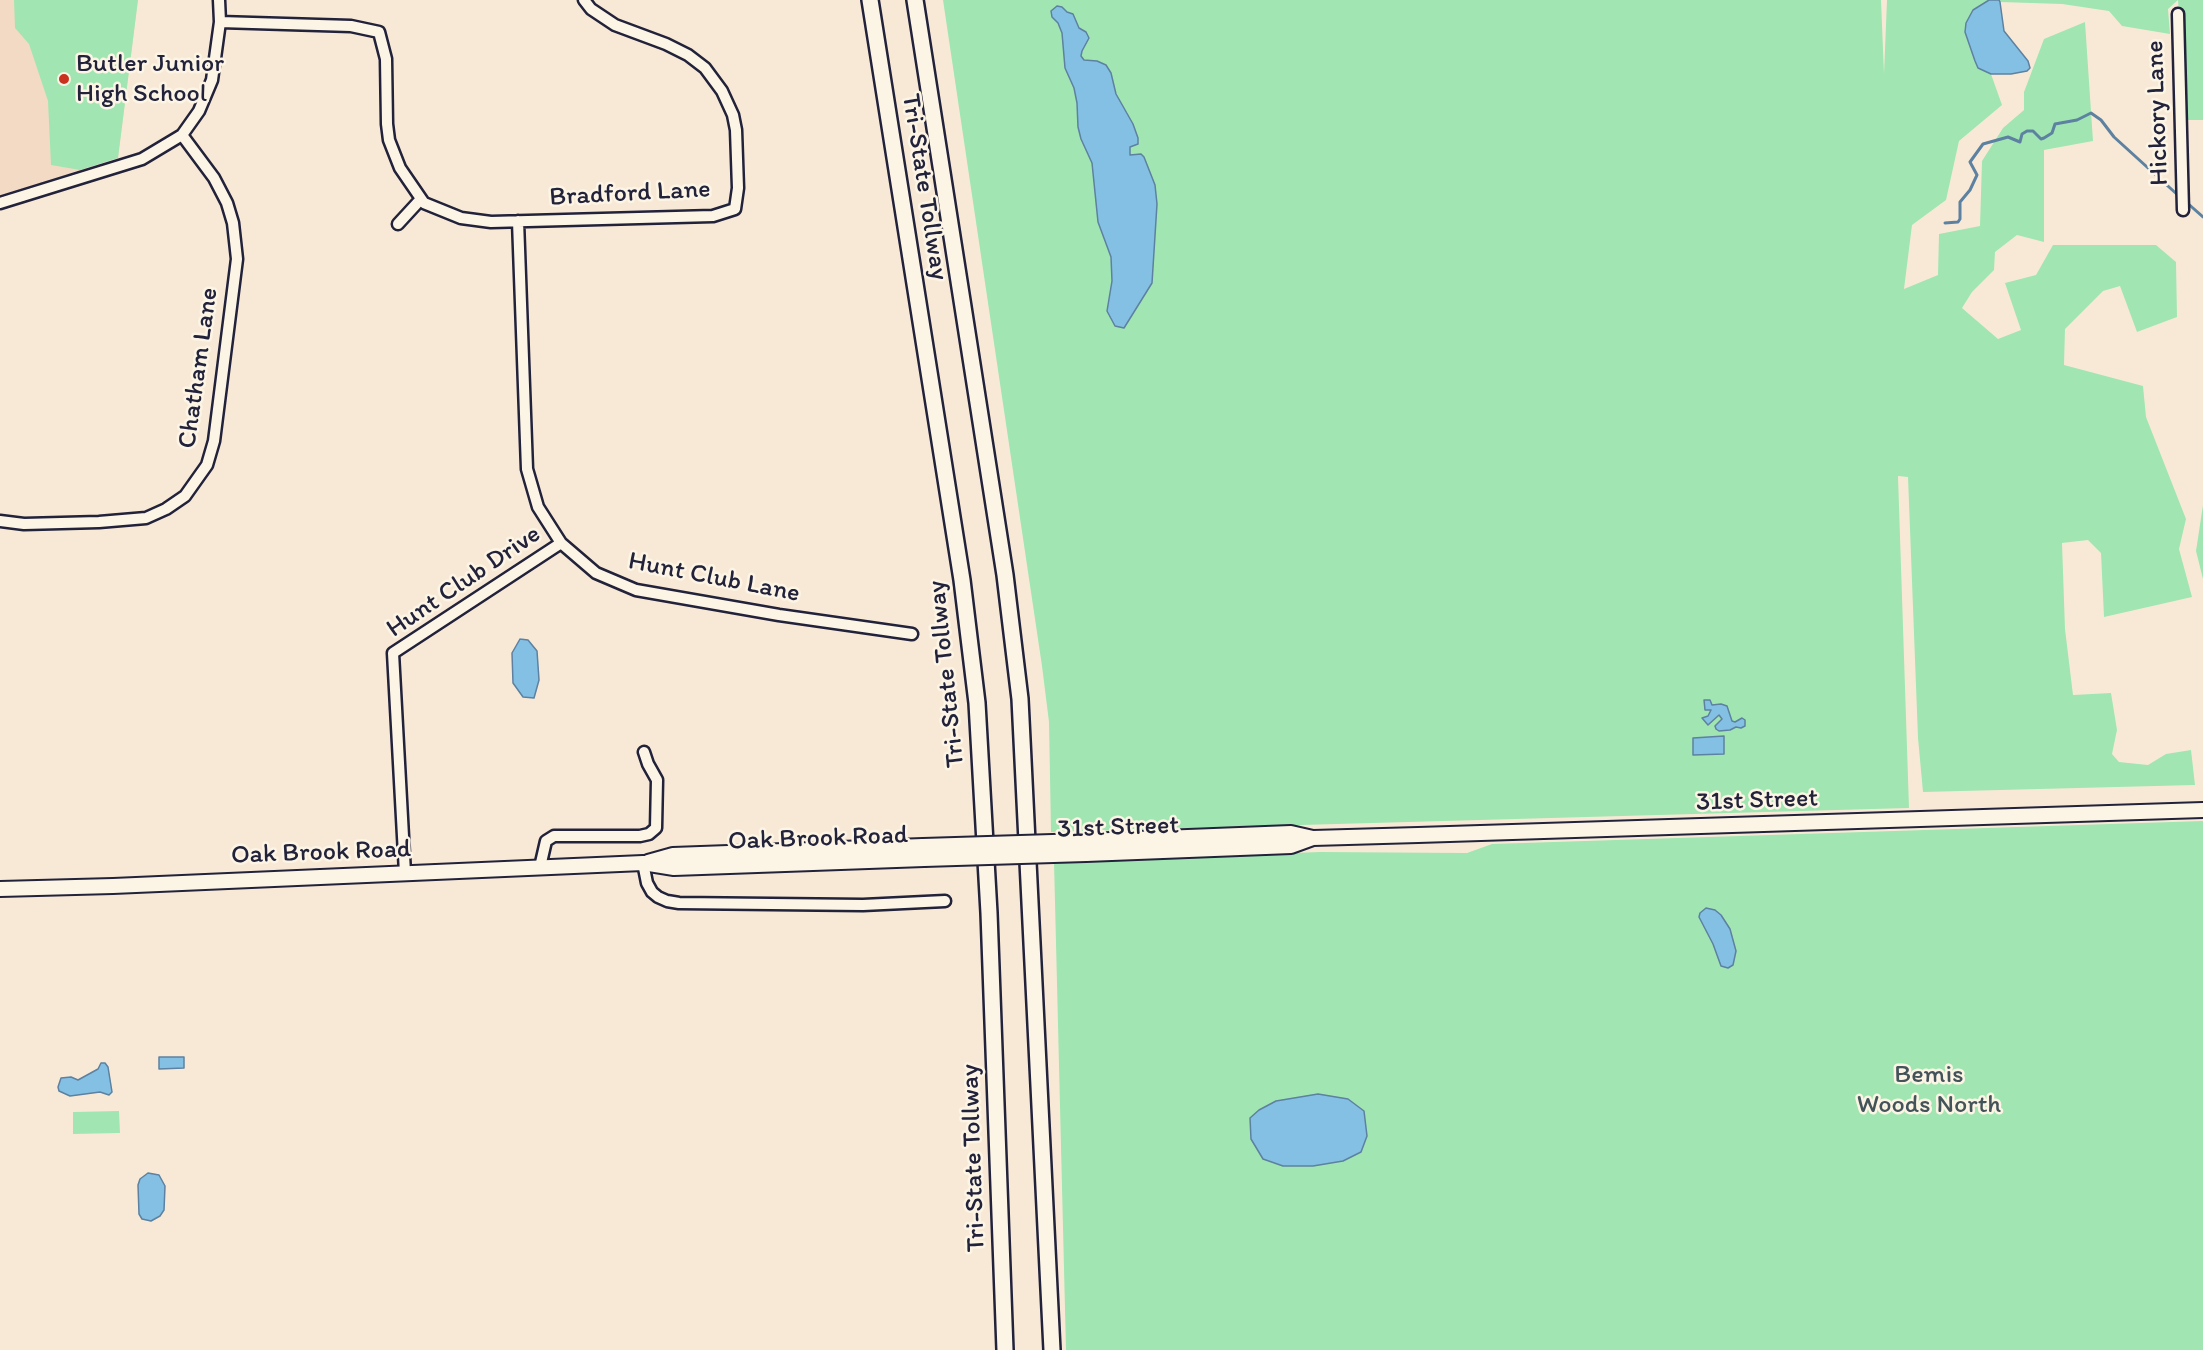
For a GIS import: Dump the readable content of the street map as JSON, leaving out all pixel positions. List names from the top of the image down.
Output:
{
  "streets": {
    "highway": ["Tri-State Tollway"],
    "main road": ["31st Street", "Oak Brook Road"],
    "street": [
      "Hickory Lane",
      "Bradford Lane",
      "Chatham Lane",
      "Hunt Club Lane",
      "Hunt Club Drive"
    ]
  },
  "crossings": [
    ["Bradford Lane", "Hunt Club Lane"],
    ["Hunt Club Lane", "Hunt Club Drive"],
    ["Hunt Club Drive", "Oak Brook Road"],
    ["31st Street", "Oak Brook Road"]
  ],
  "parks": ["Bemis Woods North"],
  "places": ["Butler Junior High School"]
}
